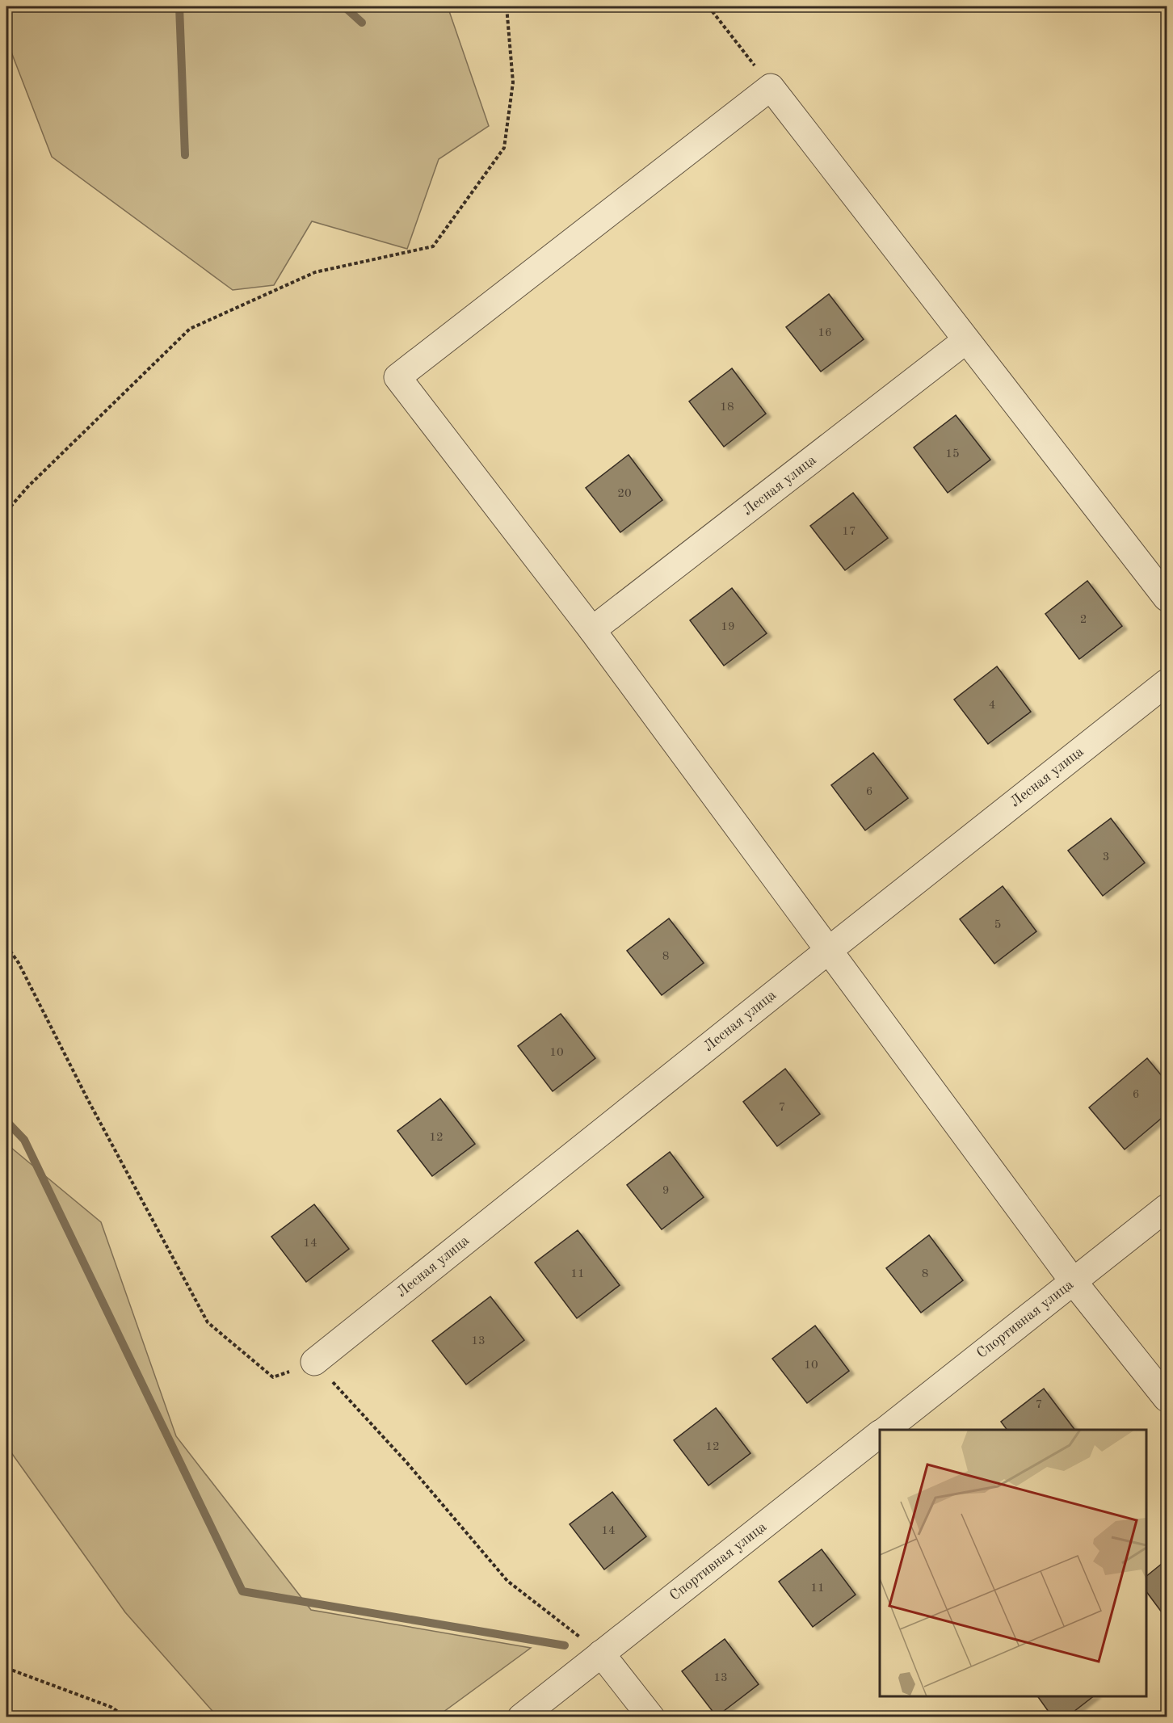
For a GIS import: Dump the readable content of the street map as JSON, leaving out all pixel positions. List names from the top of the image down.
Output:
{
  "streets": {
    "street": ["Лесная улица", "Спортивная улица"]
  },
  "house_numbers": [
    "16",
    "18",
    "15",
    "20",
    "17",
    "2",
    "19",
    "4",
    "6",
    "3",
    "5",
    "8",
    "10",
    "6",
    "7",
    "12",
    "9",
    "14",
    "11",
    "8",
    "13",
    "10",
    "7",
    "12",
    "14",
    "11",
    "13"
  ]
}
